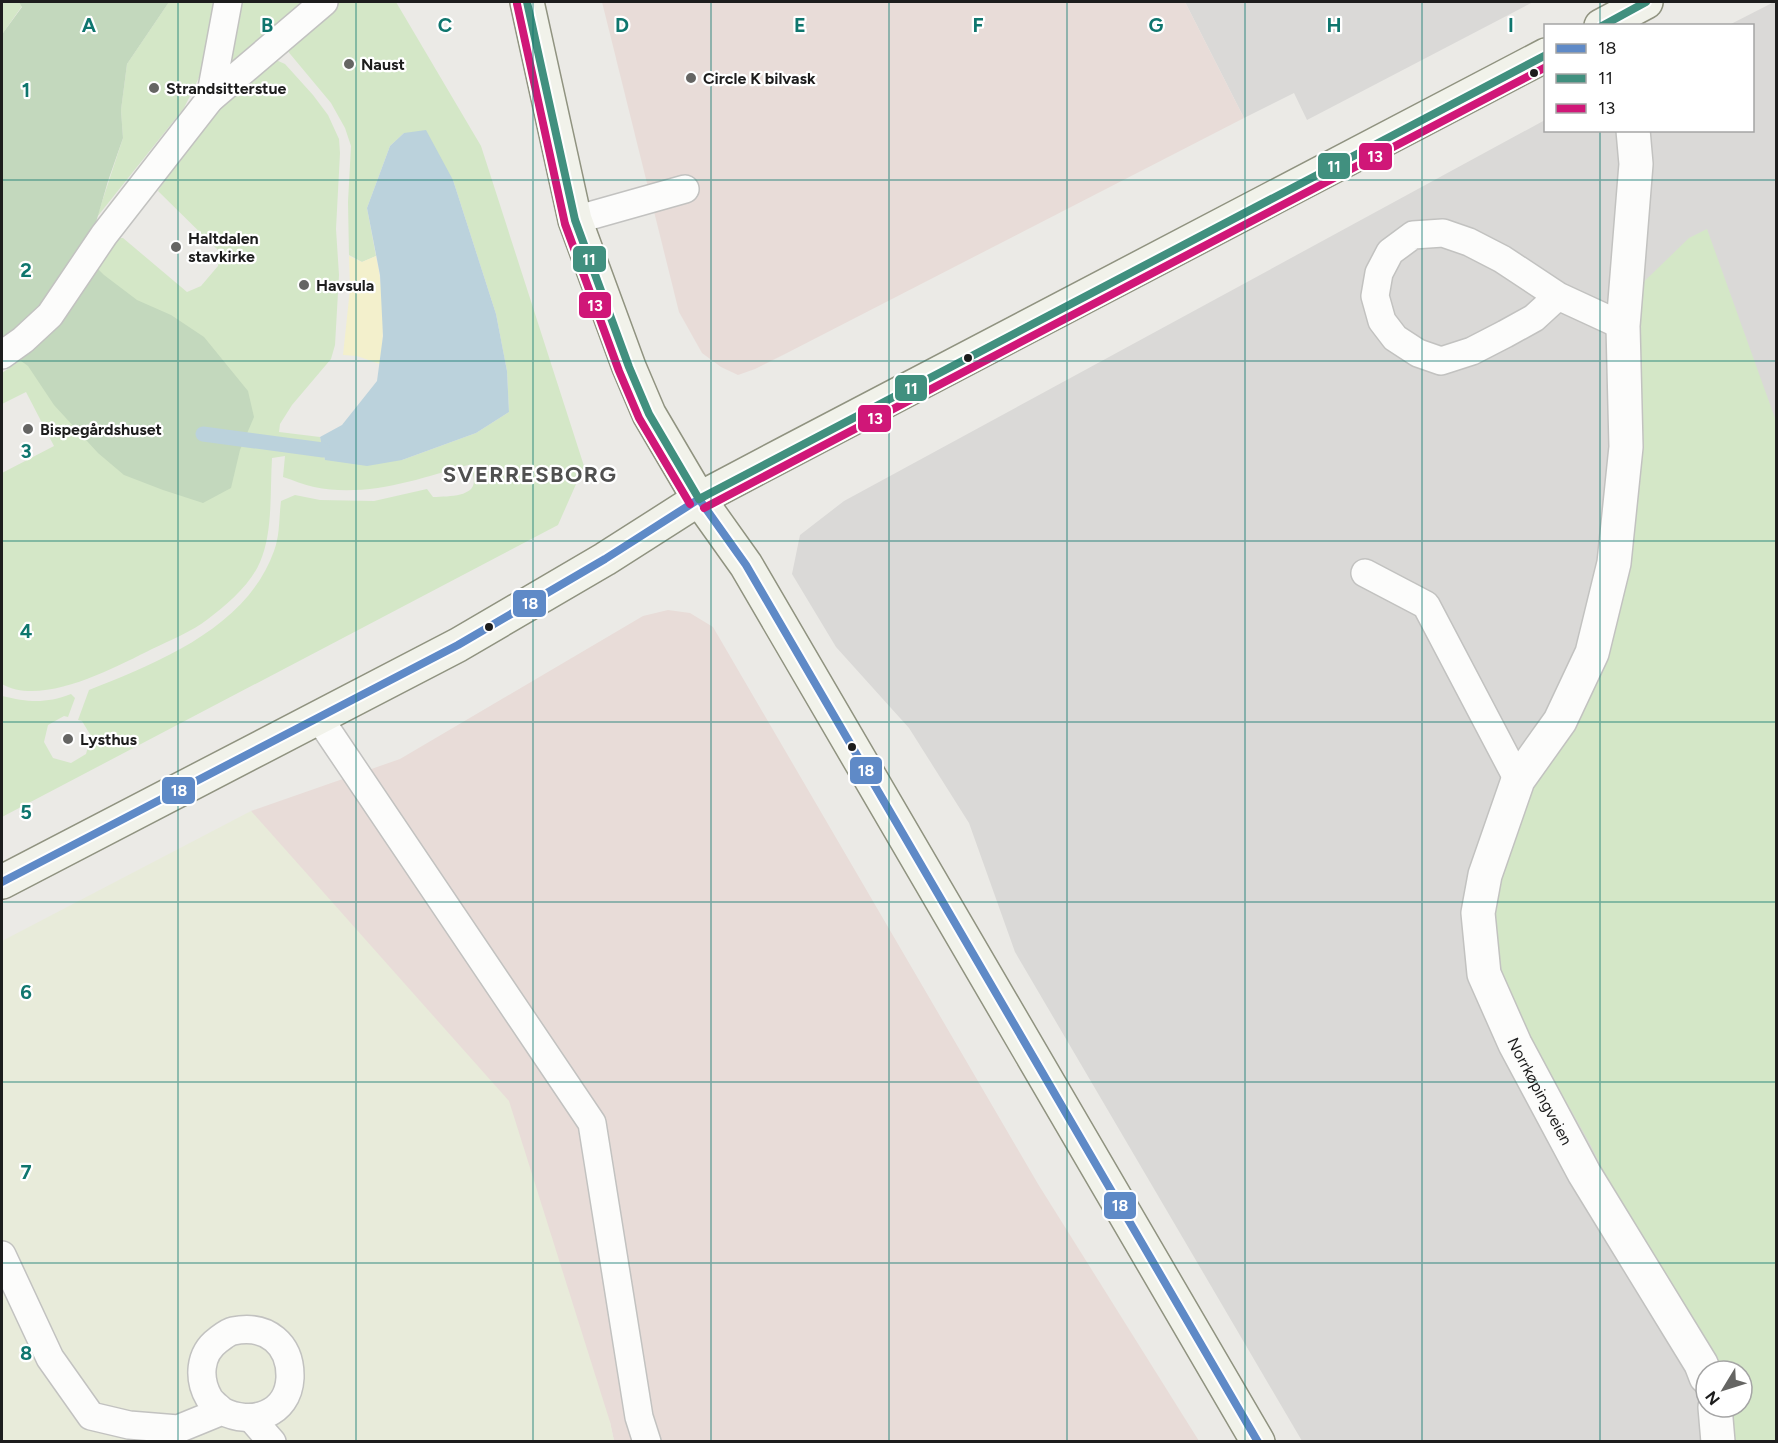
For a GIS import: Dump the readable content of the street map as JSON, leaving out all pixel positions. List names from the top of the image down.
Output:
{
  "streets": {
    "street": ["Norrkøpingveien"]
  },
  "districts": ["SVERRESBORG"],
  "places": [
    "Naust",
    "Circle K bilvask",
    "Strandsitterstue",
    "Haltdalen stavkirke",
    "Havsula",
    "Bispegårdshuset",
    "Lysthus"
  ],
  "lines": ["transit line 11", "transit line 13", "transit line 18"],
  "legend": ["18", "11", "13"],
  "north": "bottom left",
  "grid": {
    "columns": [
      "A",
      "B",
      "C",
      "D",
      "E",
      "F",
      "G",
      "H",
      "I"
    ],
    "rows": [
      "1",
      "2",
      "3",
      "4",
      "5",
      "6",
      "7",
      "8"
    ]
  }
}
